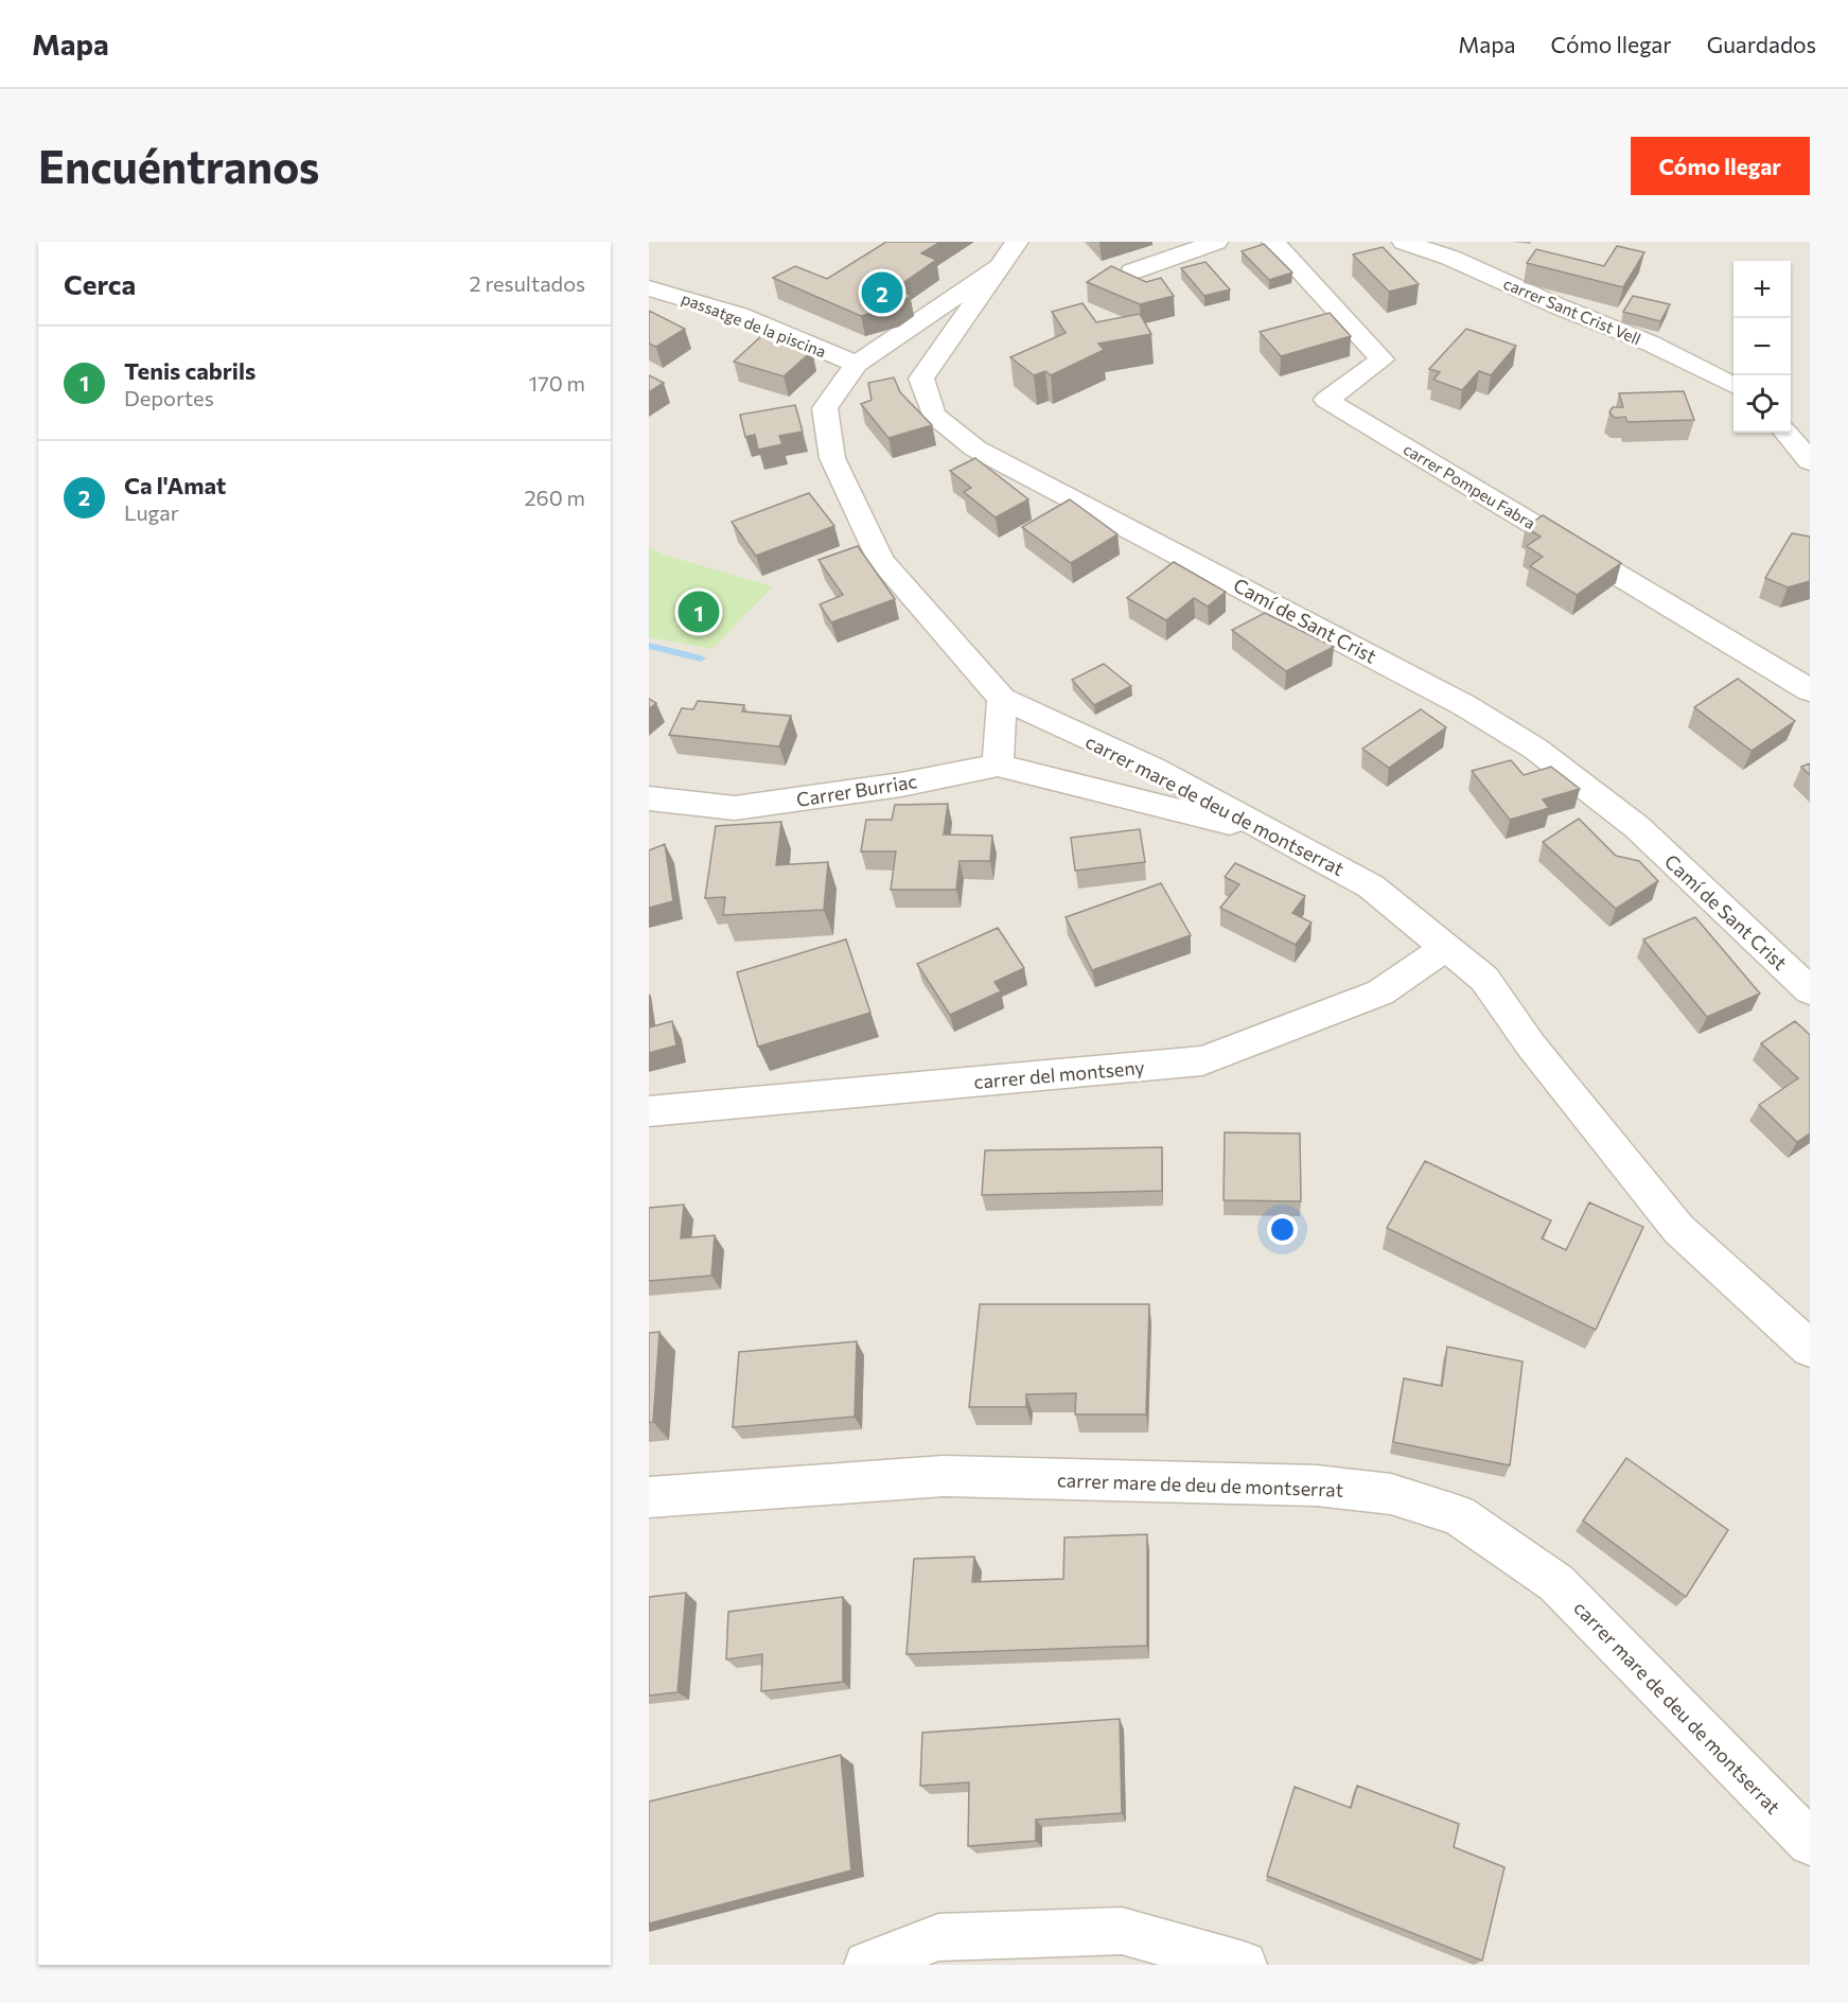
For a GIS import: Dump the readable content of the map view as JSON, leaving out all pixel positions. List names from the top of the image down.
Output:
{
  "streets": {
    "street": [
      "carrer Sant Crist Vell",
      "passatge de la piscina",
      "carrer Pompeu Fabra",
      "Camí de Sant Crist",
      "Carrer Burriac",
      "carrer mare de deu de montserrat",
      "carrer del montseny"
    ]
  },
  "crossings": [
    ["passatge de la piscina", "carrer mare de deu de montserrat"],
    ["Camí de Sant Crist", "carrer mare de deu de montserrat"],
    ["carrer mare de deu de montserrat", "carrer del montseny"]
  ],
  "page": {
    "header": "Mapa",
    "nav": ["Mapa", "Cómo llegar", "Guardados"],
    "buttons": "Cómo llegar",
    "title": "Encuéntranos",
    "heading": ["Cerca", "2 resultados"],
    "map_buttons": ["+", "−"],
    "pins": ["2", "1"],
    "list": [
      {
        "mark": "1",
        "name": "Tenis cabrils",
        "note": "Deportes",
        "value": "170 m"
      },
      {
        "mark": "2",
        "name": "Ca l'Amat",
        "note": "Lugar",
        "value": "260 m"
      }
    ]
  }
}
